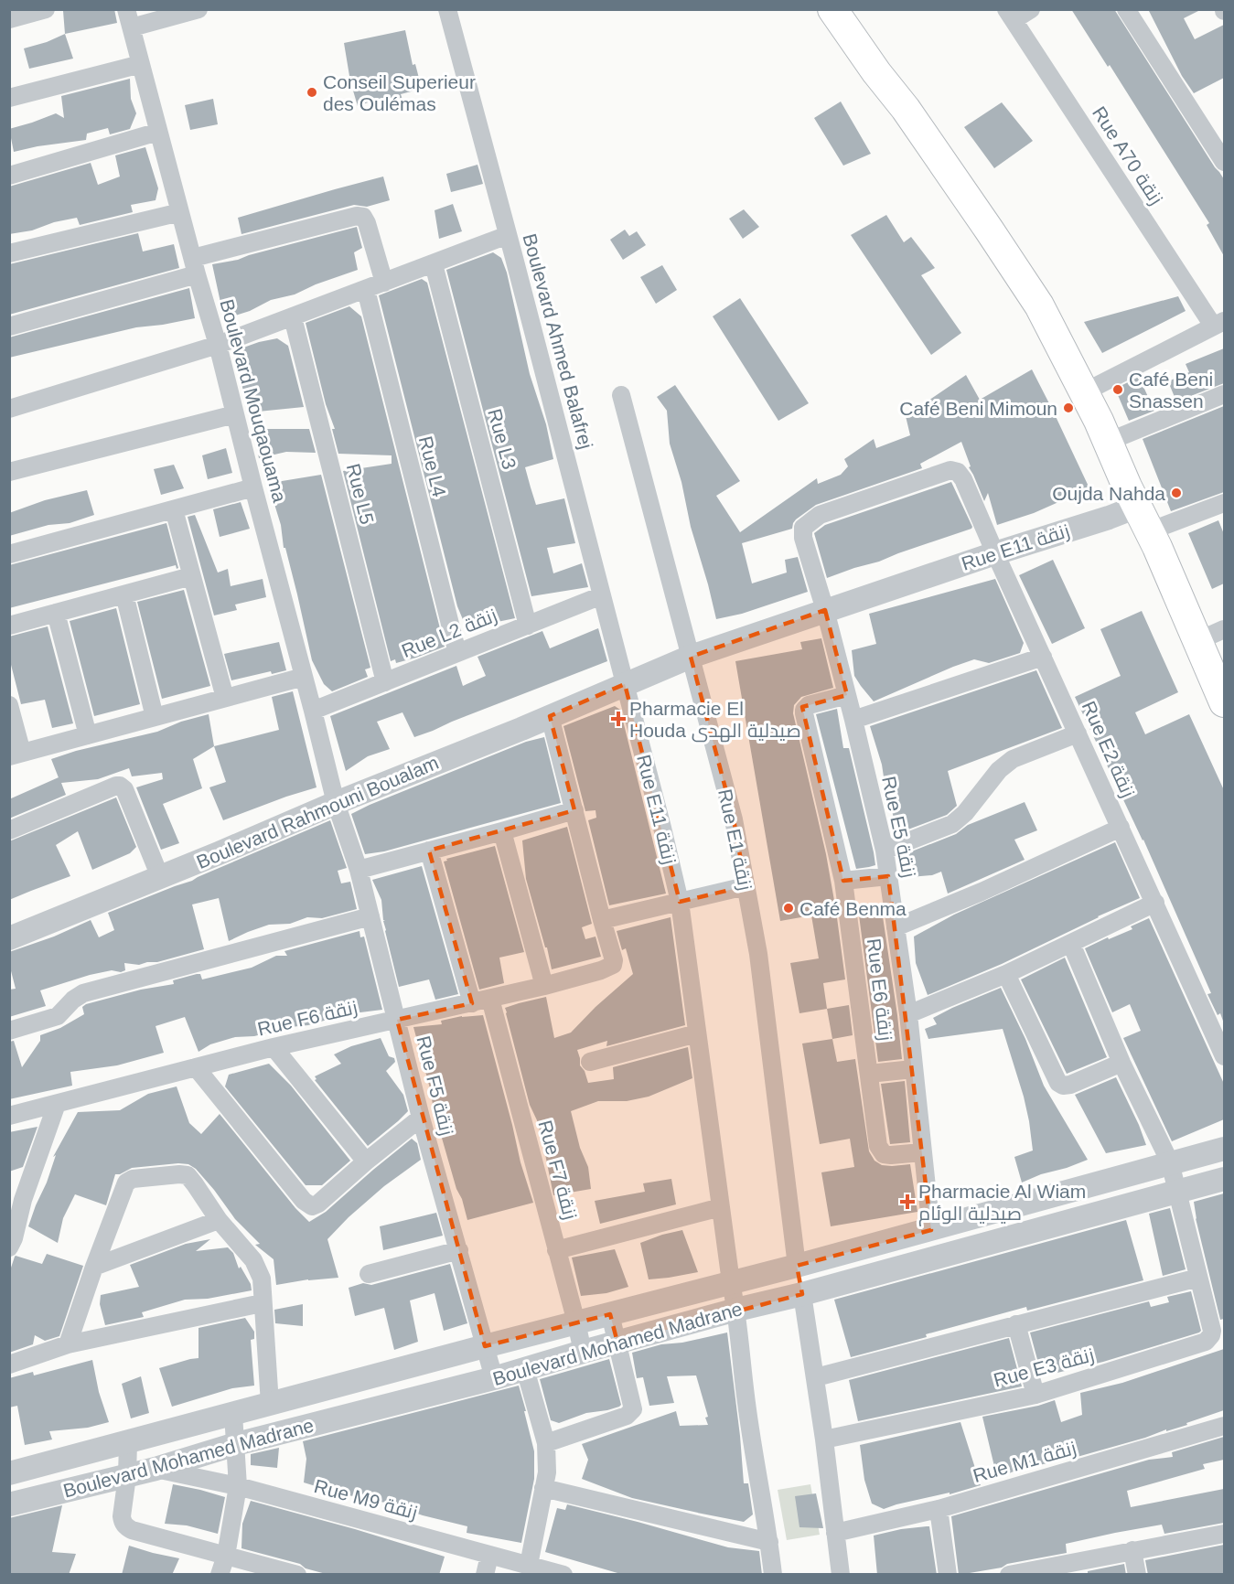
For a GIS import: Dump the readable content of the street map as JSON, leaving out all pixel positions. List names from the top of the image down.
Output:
{
  "streets": {
    "street": [
      "Rue A70 زنقة",
      "Boulevard Ahmed Balafrej",
      "Boulevard Mouqaouama",
      "Rue L3",
      "Rue L4",
      "Rue L5",
      "Rue E11 زنقة",
      "Rue L2 زنقة",
      "Rue E2 زنقة",
      "Boulevard Rahmouni Boualam",
      "Rue E5 زنقة",
      "Rue E1 زنقة",
      "Rue E6 زنقة",
      "Rue F6 زنقة",
      "Rue F5 زنقة",
      "Rue F7 زنقة",
      "Boulevard Mohamed Madrane",
      "Rue E3 زنقة",
      "Rue M1 زنقة",
      "Rue M9 زنقة"
    ]
  },
  "crossings": [
    ["Boulevard Ahmed Balafrej", "Rue E11 زنقة"],
    ["Boulevard Ahmed Balafrej", "Rue L2 زنقة"],
    ["Boulevard Ahmed Balafrej", "Boulevard Rahmouni Boualam"],
    ["Boulevard Mouqaouama", "Rue L2 زنقة"],
    ["Boulevard Mouqaouama", "Boulevard Rahmouni Boualam"],
    ["Boulevard Mouqaouama", "Rue F5 زنقة"],
    ["Rue L3", "Rue L2 زنقة"],
    ["Rue L4", "Rue L2 زنقة"],
    ["Rue L5", "Rue L2 زنقة"],
    ["Rue E11 زنقة", "Rue E2 زنقة"],
    ["Rue E11 زنقة", "Boulevard Rahmouni Boualam"],
    ["Rue E11 زنقة", "Rue E5 زنقة"],
    ["Rue E11 زنقة", "Rue E1 زنقة"],
    ["Rue E11 زنقة", "Boulevard Mohamed Madrane"],
    ["Rue E2 زنقة", "Rue E5 زنقة"],
    ["Boulevard Rahmouni Boualam", "Rue F5 زنقة"],
    ["Rue E5 زنقة", "Rue E6 زنقة"],
    ["Rue E5 زنقة", "Boulevard Mohamed Madrane"],
    ["Rue E1 زنقة", "Boulevard Mohamed Madrane"],
    ["Rue F6 زنقة", "Rue F5 زنقة"],
    ["Rue F6 زنقة", "Rue F7 زنقة"],
    ["Rue F5 زنقة", "Boulevard Mohamed Madrane"],
    ["Rue F7 زنقة", "Boulevard Mohamed Madrane"],
    ["Boulevard Mohamed Madrane", "Rue E3 زنقة"],
    ["Boulevard Mohamed Madrane", "Rue M9 زنقة"]
  ],
  "places": {
    "other": [
      "Conseil Superieur des Oulémas",
      "Café Beni Snassen",
      "Café Beni Mimoun",
      "Oujda Nahda",
      "Café Benma"
    ],
    "health": ["Pharmacie El Houda صيدلية الهدى", "Pharmacie Al Wiam صيدلية الوئام"]
  }
}
